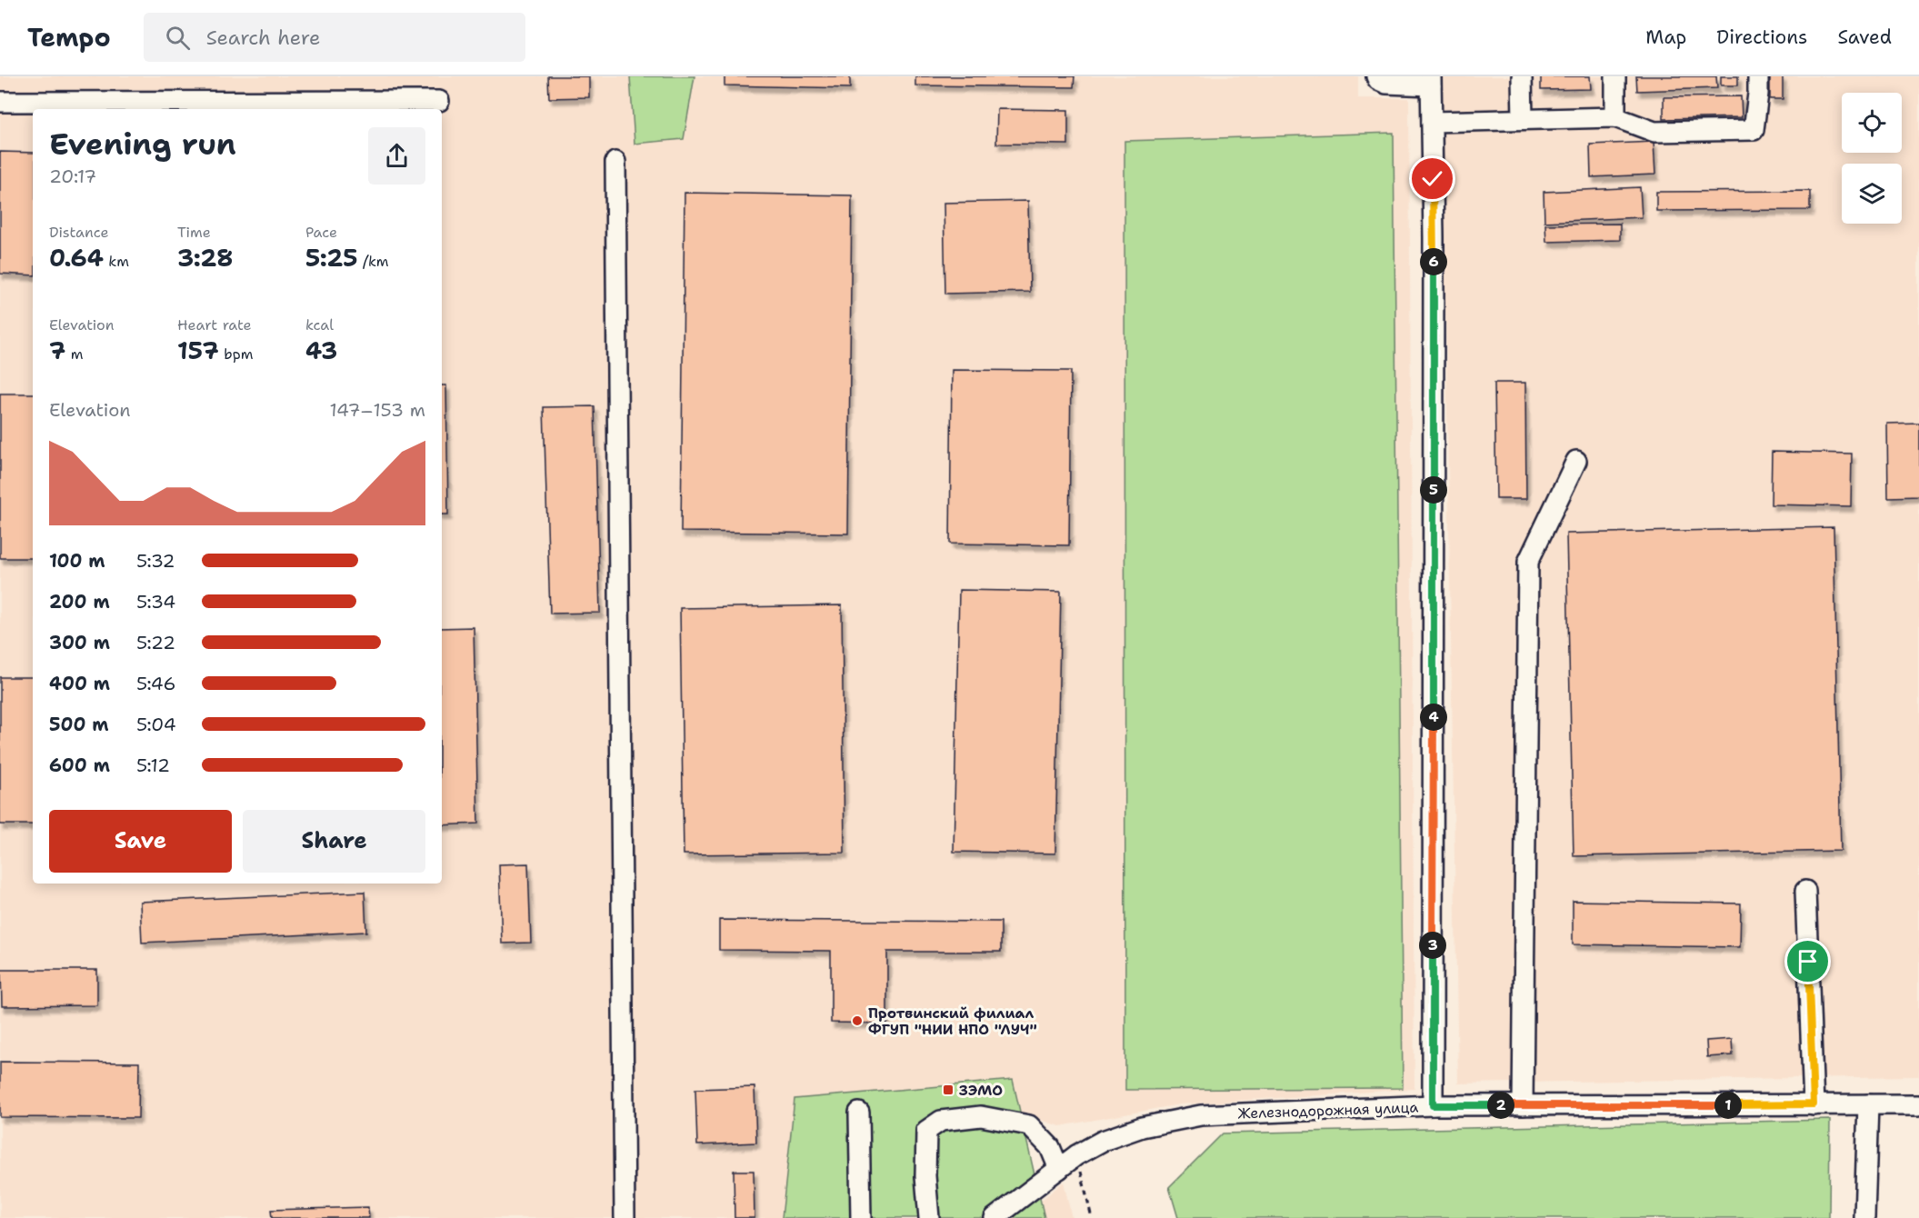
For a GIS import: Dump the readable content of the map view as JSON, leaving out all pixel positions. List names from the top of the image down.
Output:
{
  "streets": {
    "street": ["Железнодорожная улица"]
  },
  "places": {
    "other": ["Протвинский филиал ФГУП \"НИИ НПО \"ЛУЧ\""],
    "transit": ["ЗЭМО"]
  },
  "page": {
    "header": "Tempo",
    "search": "Search here",
    "nav": ["Map", "Directions", "Saved"],
    "heading": ["Evening run", "20:17"],
    "stats": [
      ["Distance", "0.64 km"],
      ["Time", "3:28"],
      ["Pace", "5:25 /km"],
      ["Elevation", "7 m"],
      ["Heart rate", "157 bpm"],
      ["kcal", "43"]
    ],
    "pins": [
      "6",
      "5",
      "4",
      "3",
      "1",
      "2"
    ],
    "chart": ["Elevation", "147–153 m"],
    "list": [
      {
        "name": "100 m",
        "note": "5:32"
      },
      {
        "name": "200 m",
        "note": "5:34"
      },
      {
        "name": "300 m",
        "note": "5:22"
      },
      {
        "name": "400 m",
        "note": "5:46"
      },
      {
        "name": "500 m",
        "note": "5:04"
      },
      {
        "name": "600 m",
        "note": "5:12"
      }
    ],
    "buttons": ["Save", "Share"]
  }
}
